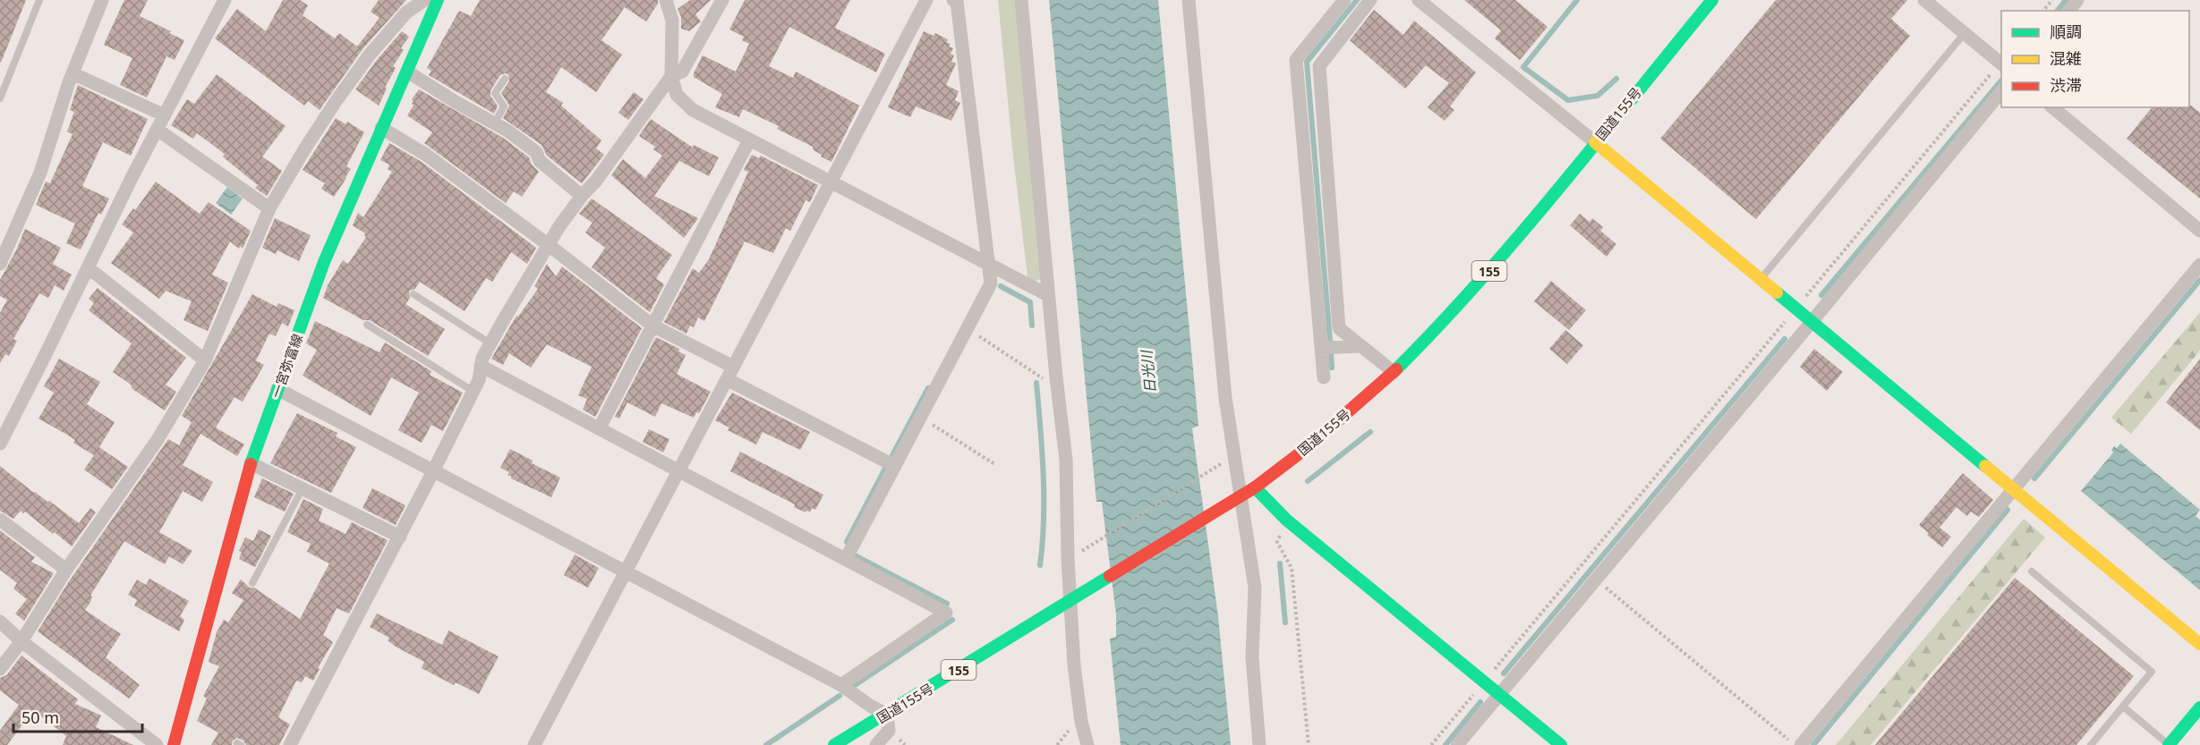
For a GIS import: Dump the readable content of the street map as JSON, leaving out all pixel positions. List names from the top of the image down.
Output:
{
  "streets": {
    "main road": ["国道155号", "155", "一宮弥富線"]
  },
  "water": ["日光川"],
  "legend": ["順調", "混雑", "渋滞"],
  "scale_bar": "50 m"
}
